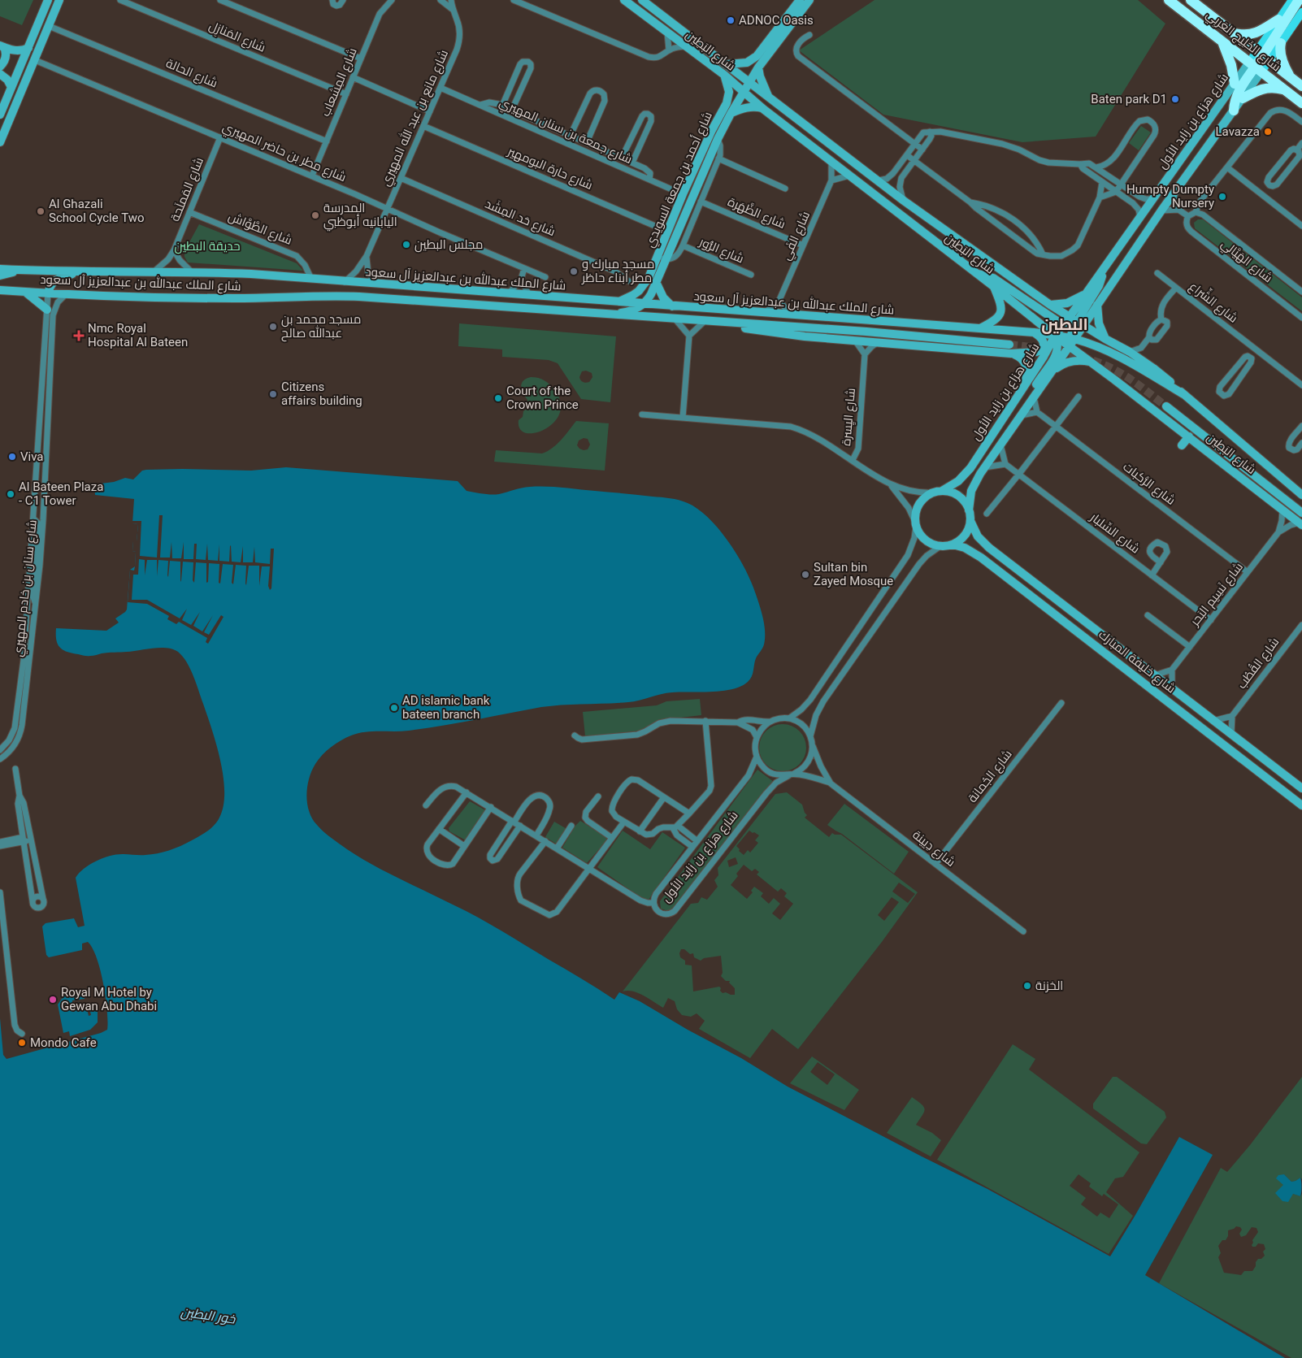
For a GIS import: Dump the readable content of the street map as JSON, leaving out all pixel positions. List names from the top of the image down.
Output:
{
  "streets": {
    "highway": ["شارع الخَلِيج العَربِي"],
    "main road": [
      "شارع البَطِين",
      "شارع هزاع بن زايد الأول",
      "شارع أحمد بن جمعة السويدي",
      "شارع الملك عبدالله بن عبدالعزيز آل سعود",
      "شارع خليفة المبارك"
    ],
    "street": [
      "شارع المَنازِل",
      "شارع الحالة",
      "شارع المِشعاب",
      "شارع مانع بن عبد الله المهيري",
      "شارع جمعة بن سنان المهيري",
      "شارع مطر بن حاضر المهيري",
      "شارع حارة البومهير",
      "شارع المَملَحة",
      "شارع الظَّهَرة",
      "شارع حَد المِشَد",
      "شارع الطَّوَّاش",
      "شارع الفَي",
      "شارع الزُّور",
      "شارع الهَيَّالي",
      "شارع الشِّراع",
      "شارع اليِسرة",
      "شارع الرُّكبات",
      "شارع السِّلبار",
      "شارع سنان بن خادم المهيري",
      "شارع نَسِيم البَحر",
      "شارع القُطُب",
      "شارع الجُمانة",
      "شارع دِيينة"
    ]
  },
  "crossings": [
    ["شارع المَنازِل", "شارع المِشعاب"],
    ["شارع الخَلِيج العَربِي", "شارع هزاع بن زايد الأول"],
    ["شارع البَطِين", "شارع هزاع بن زايد الأول"],
    ["شارع البَطِين", "شارع أحمد بن جمعة السويدي"],
    ["شارع البَطِين", "شارع الفَي"],
    ["شارع البَطِين", "شارع الملك عبدالله بن عبدالعزيز آل سعود"],
    ["شارع البَطِين", "شارع نَسِيم البَحر"],
    ["شارع الحالة", "شارع المِشعاب"],
    ["شارع المِشعاب", "شارع مطر بن حاضر المهيري"],
    ["شارع مانع بن عبد الله المهيري", "شارع جمعة بن سنان المهيري"],
    ["شارع مانع بن عبد الله المهيري", "شارع مطر بن حاضر المهيري"],
    ["شارع مانع بن عبد الله المهيري", "شارع حارة البومهير"],
    ["شارع مانع بن عبد الله المهيري", "شارع حَد المِشَد"],
    ["شارع مانع بن عبد الله المهيري", "شارع الملك عبدالله بن عبدالعزيز آل سعود"],
    ["شارع هزاع بن زايد الأول", "شارع الملك عبدالله بن عبدالعزيز آل سعود"],
    ["شارع هزاع بن زايد الأول", "شارع اليِسرة"],
    ["شارع هزاع بن زايد الأول", "شارع خليفة المبارك"],
    ["شارع هزاع بن زايد الأول", "شارع دِيينة"],
    ["شارع جمعة بن سنان المهيري", "شارع أحمد بن جمعة السويدي"],
    ["شارع مطر بن حاضر المهيري", "شارع المَملَحة"],
    ["شارع حارة البومهير", "شارع أحمد بن جمعة السويدي"],
    ["شارع أحمد بن جمعة السويدي", "شارع الملك عبدالله بن عبدالعزيز آل سعود"],
    ["شارع المَملَحة", "شارع الطَّوَّاش"],
    ["شارع المَملَحة", "شارع الملك عبدالله بن عبدالعزيز آل سعود"],
    ["شارع الظَّهَرة", "شارع الفَي"],
    ["شارع الطَّوَّاش", "شارع الملك عبدالله بن عبدالعزيز آل سعود"],
    ["شارع الفَي", "شارع الملك عبدالله بن عبدالعزيز آل سعود"],
    ["شارع الملك عبدالله بن عبدالعزيز آل سعود", "شارع سنان بن خادم المهيري"],
    ["شارع اليِسرة", "شارع خليفة المبارك"],
    ["شارع الرُّكبات", "شارع نَسِيم البَحر"],
    ["شارع السِّلبار", "شارع نَسِيم البَحر"],
    ["شارع الجُمانة", "شارع دِيينة"]
  ],
  "districts": ["البطين"],
  "water": ["خور البطين"],
  "parks": ["حديقة البطين"],
  "places": {
    "other": [
      "ADNOC Oasis",
      "Baten park D1",
      "Lavazza",
      "Humpty Dumpty Nursery",
      "Al Ghazali School Cycle Two",
      "المدرسة اليابانيه أبوظبي",
      "مجلس البطين",
      "مسجد مبارك و مطر أبناء حاظر",
      "مسجد محمد بن عبدالله صالح",
      "Citizens affairs building",
      "Court of the Crown Prince",
      "Viva",
      "Al Bateen Plaza - C1 Tower",
      "Sultan bin Zayed Mosque",
      "AD islamic bank bateen branch",
      "الخزنة",
      "Royal M Hotel by Gewan Abu Dhabi",
      "Mondo Cafe"
    ],
    "health": ["Nmc Royal Hospital Al Bateen"]
  }
}
